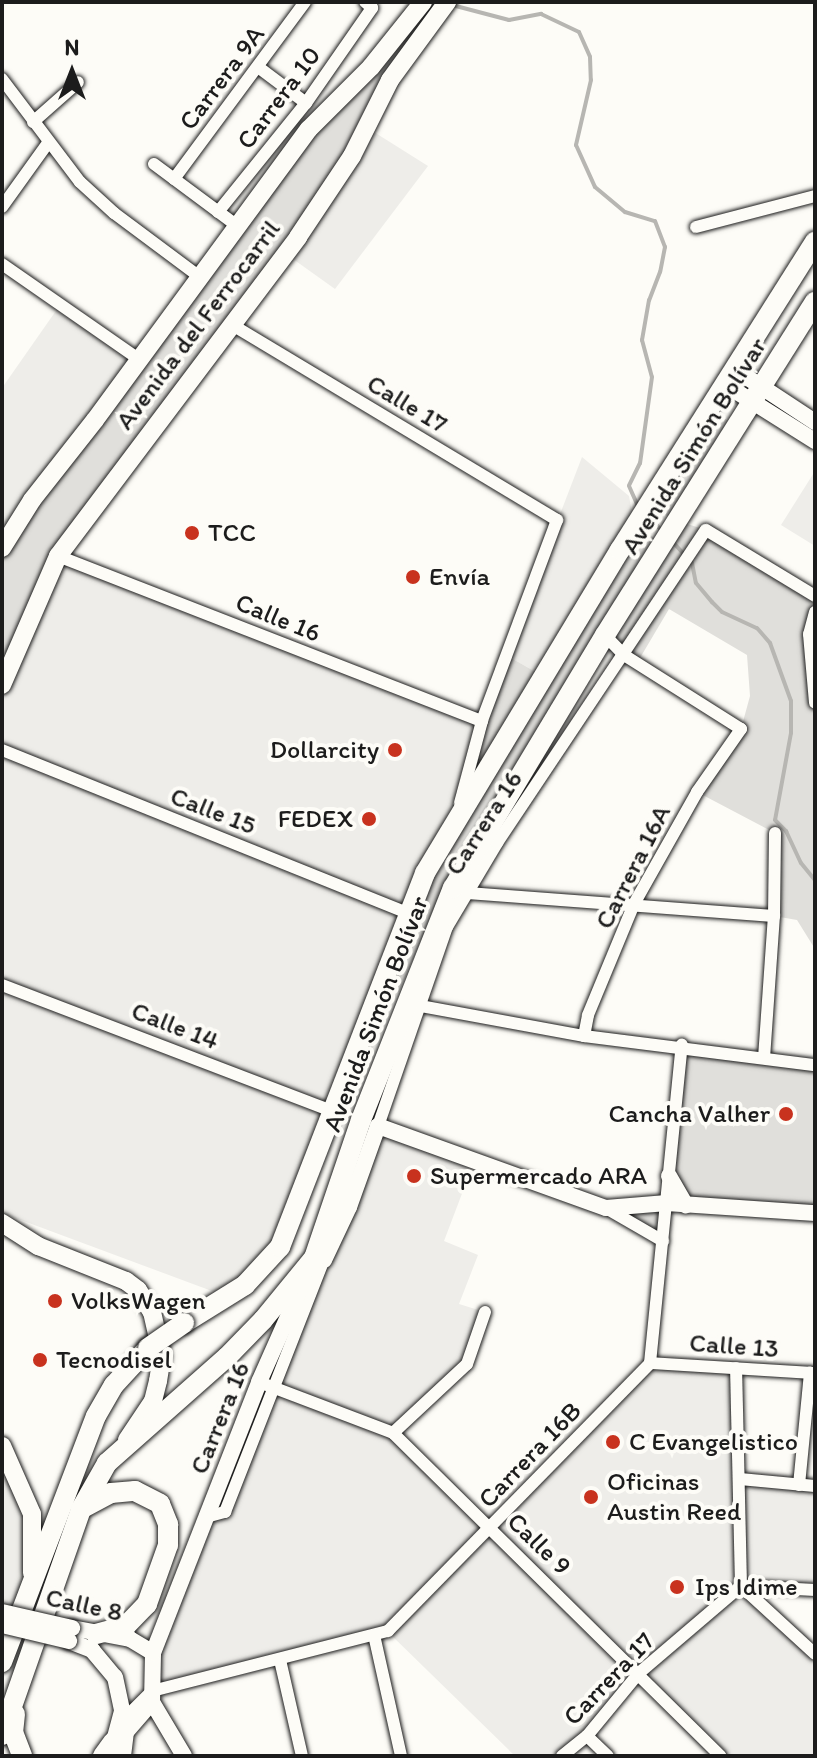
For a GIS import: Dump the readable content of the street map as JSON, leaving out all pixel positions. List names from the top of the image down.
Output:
{
  "streets": {
    "main road": ["Avenida del Ferrocarril", "Avenida Simón Bolívar"],
    "street": [
      "Carrera 9A",
      "Carrera 10",
      "Calle 17",
      "Calle 16",
      "Calle 15",
      "Carrera 16",
      "Carrera 16A",
      "Calle 14",
      "Calle 13",
      "Carrera 16B",
      "Calle 9",
      "Calle 8",
      "Carrera 17"
    ]
  },
  "crossings": [
    ["Avenida del Ferrocarril", "Calle 17"],
    ["Avenida del Ferrocarril", "Calle 16"],
    ["Calle 17", "Calle 16"],
    ["Avenida Simón Bolívar", "Calle 15"],
    ["Avenida Simón Bolívar", "Carrera 16"],
    ["Avenida Simón Bolívar", "Calle 14"],
    ["Carrera 16", "Carrera 16A"],
    ["Carrera 16", "Carrera 16B"],
    ["Carrera 16", "Calle 9"],
    ["Carrera 16", "Calle 8"],
    ["Calle 13", "Carrera 16B"],
    ["Carrera 16B", "Calle 9"],
    ["Calle 9", "Carrera 17"]
  ],
  "places": [
    "TCC",
    "Envía",
    "Dollarcity",
    "FEDEX",
    "Cancha Valher",
    "Supermercado ARA",
    "VolksWagen",
    "Tecnodisel",
    "C Evangelistico",
    "Oficinas Austin Reed",
    "Ips Idime"
  ],
  "north": "top"
}
